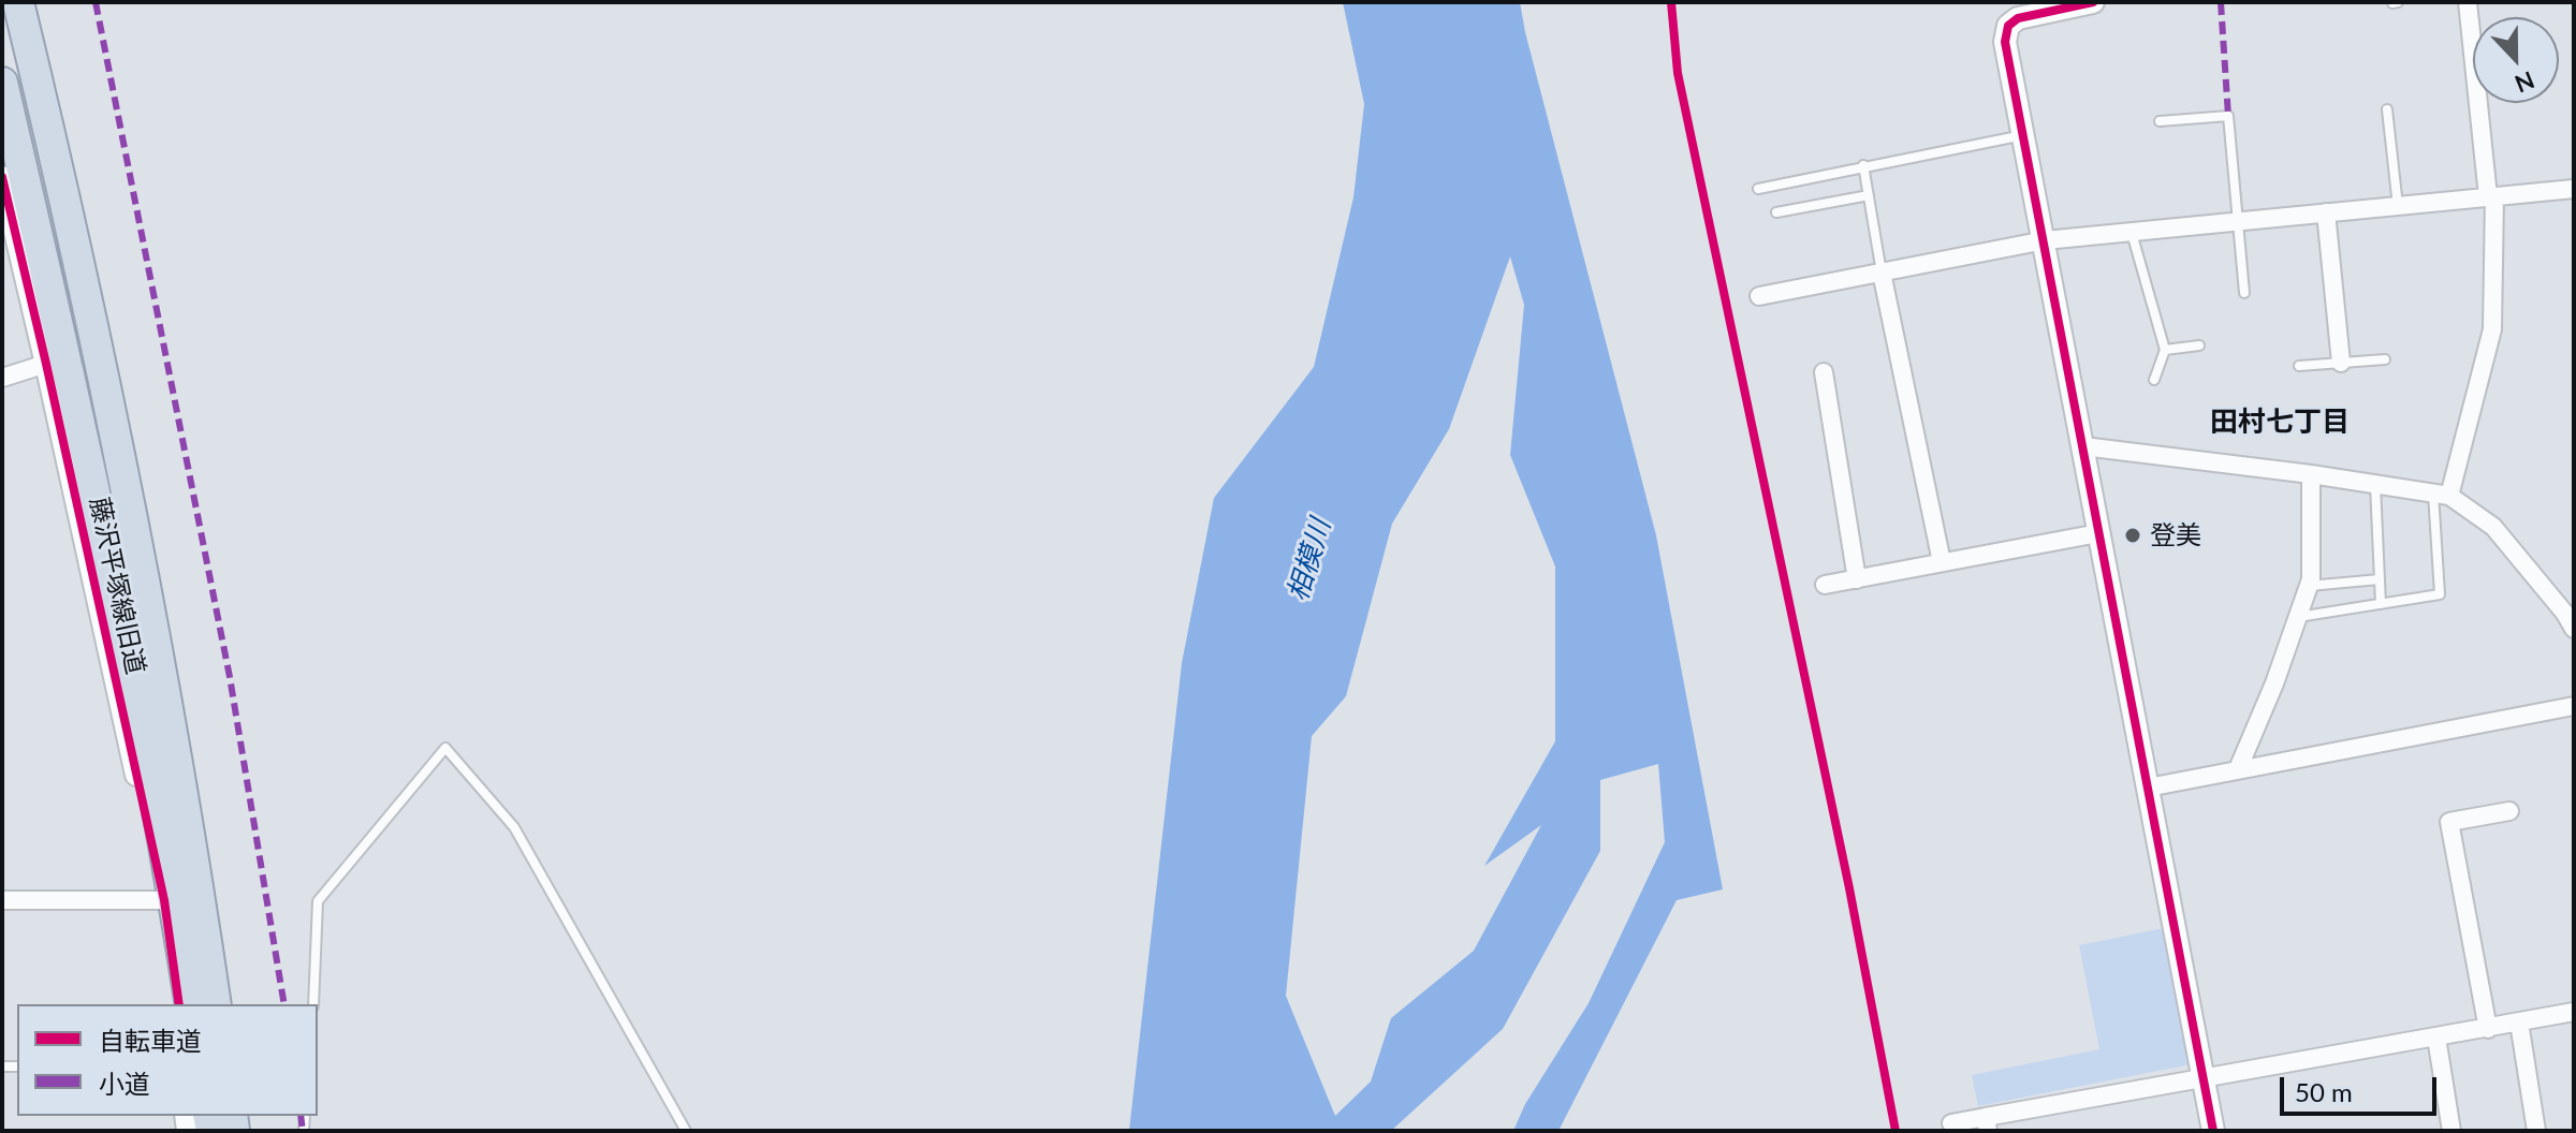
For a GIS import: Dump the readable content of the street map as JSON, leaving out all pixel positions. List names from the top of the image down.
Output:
{
  "streets": {
    "street": ["藤沢平塚線旧道"]
  },
  "districts": ["田村七丁目"],
  "water": ["相模川"],
  "places": ["登美"],
  "legend": ["自転車道", "小道"],
  "scale_bar": "50 m",
  "north": "bottom"
}
